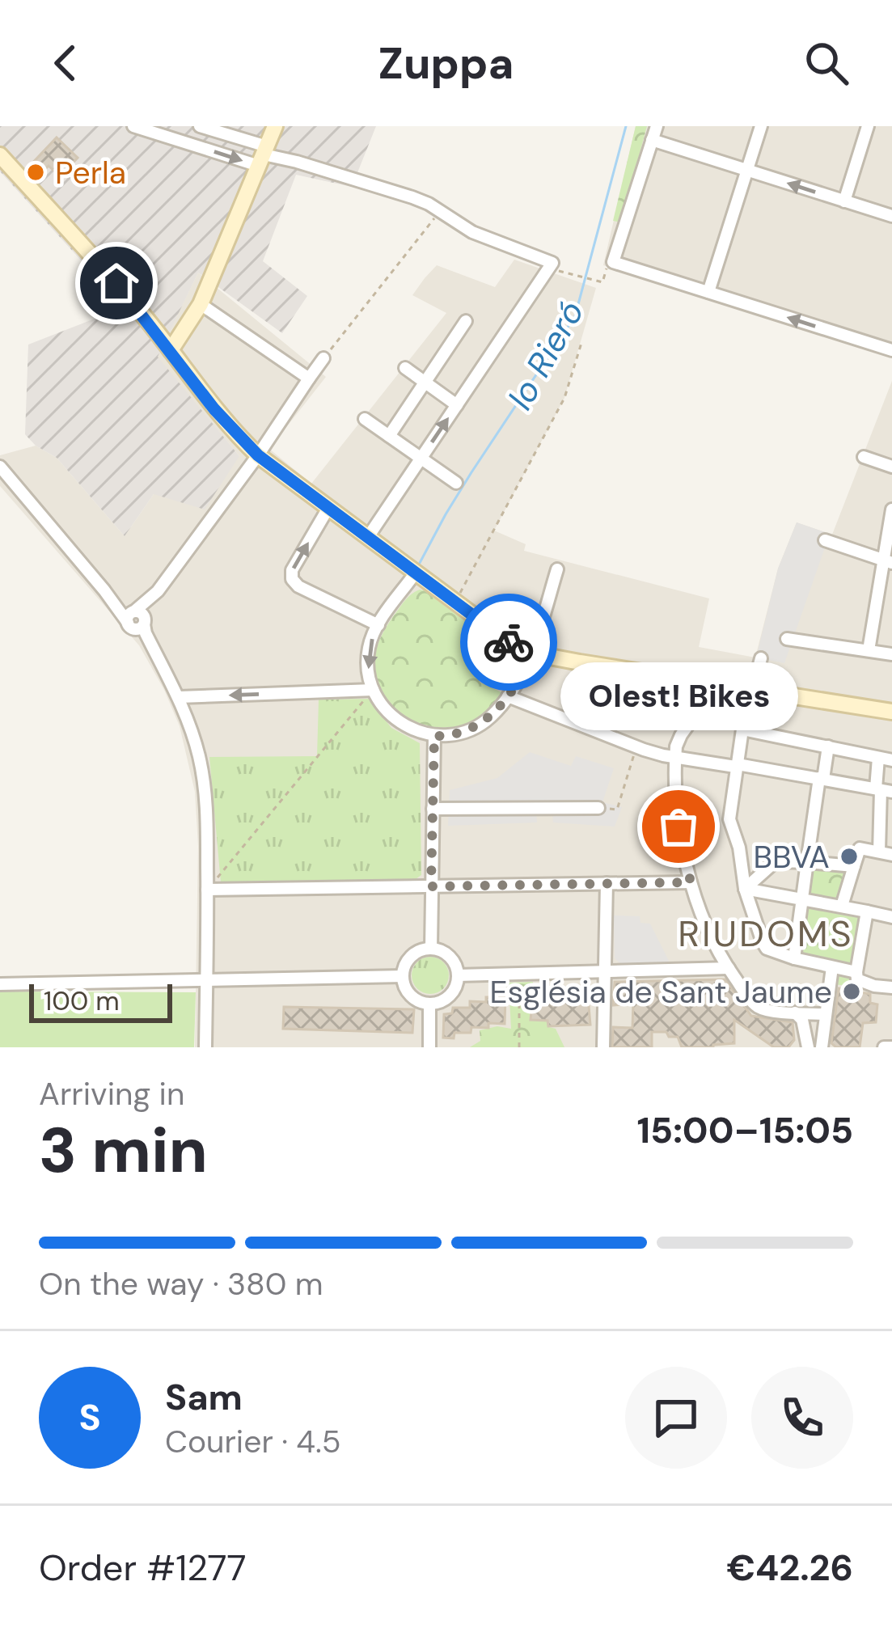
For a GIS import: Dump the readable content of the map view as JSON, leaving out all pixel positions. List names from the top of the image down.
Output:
{
  "districts": ["RIUDOMS"],
  "water": ["lo Rieró"],
  "places": [
    "Perla",
    "Olest! Bikes",
    "BBVA",
    "Església de Sant Jaume"
  ],
  "scale_bar": "100 m",
  "page": {
    "header": "Zuppa",
    "bubble": "Olest! Bikes",
    "scale": "100 m",
    "heading": ["3 min", "Arriving in", "15:00–15:05"],
    "panel": [
      "Sam",
      "Courier · 4.5",
      "Order #1277",
      "€42.26"
    ],
    "bar": "On the way · 380 m",
    "round": "S"
  }
}
